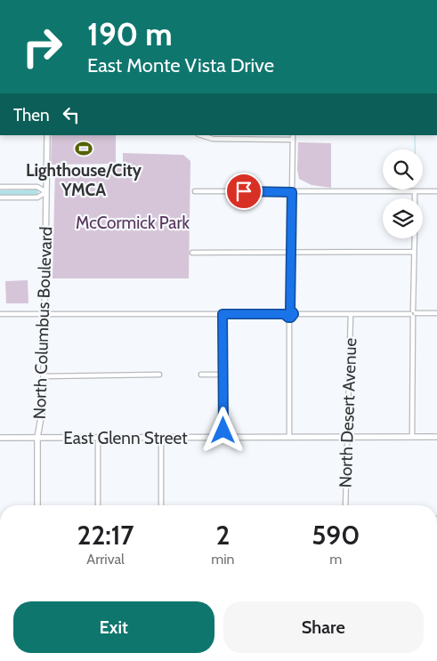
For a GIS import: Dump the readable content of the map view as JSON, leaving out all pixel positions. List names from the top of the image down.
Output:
{
  "streets": {
    "street": ["North Columbus Boulevard", "North Desert Avenue", "East Glenn Street"]
  },
  "crossings": [
    ["North Columbus Boulevard", "East Glenn Street"],
    ["North Desert Avenue", "East Glenn Street"]
  ],
  "parks": ["McCormick Park"],
  "places": {
    "sports": ["Lighthouse/City YMCA"]
  },
  "page": {
    "turn": ["190 m", "East Monte Vista Drive"],
    "then": "Then",
    "eta": [
      "22:17",
      "Arrival",
      "2",
      "min",
      "590",
      "m"
    ],
    "buttons": ["Exit", "Share"]
  }
}
